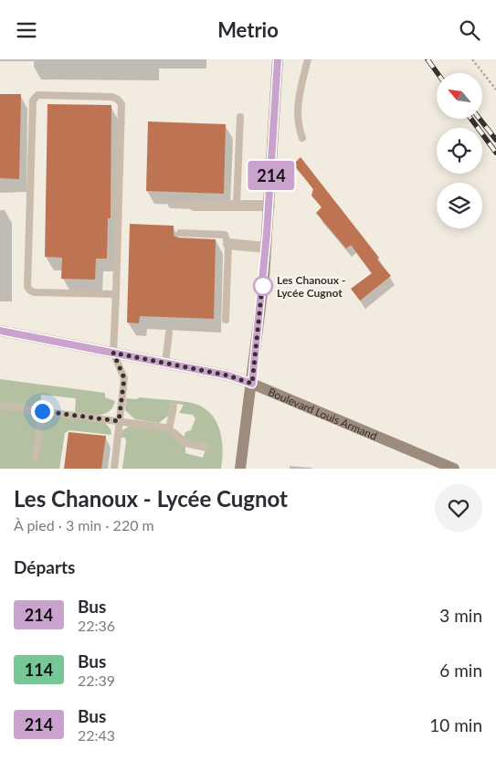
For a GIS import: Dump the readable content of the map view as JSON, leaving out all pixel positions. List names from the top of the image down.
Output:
{
  "streets": {
    "main road": ["Boulevard Louis Armand"]
  },
  "places": ["Les Chanoux - Lycée Cugnot"],
  "lines": ["bus line 214"],
  "north": "top left",
  "page": {
    "header": "Metrio",
    "on_map": "214",
    "heading": [
      ["Les Chanoux - Lycée Cugnot", "À pied · 3 min · 220 m"],
      "Départs"
    ],
    "list": [
      {
        "mark": "214",
        "name": "Bus",
        "note": "22:36",
        "value": "3 min"
      },
      {
        "mark": "114",
        "name": "Bus",
        "note": "22:39",
        "value": "6 min"
      },
      {
        "mark": "214",
        "name": "Bus",
        "note": "22:43",
        "value": "10 min"
      }
    ]
  }
}
